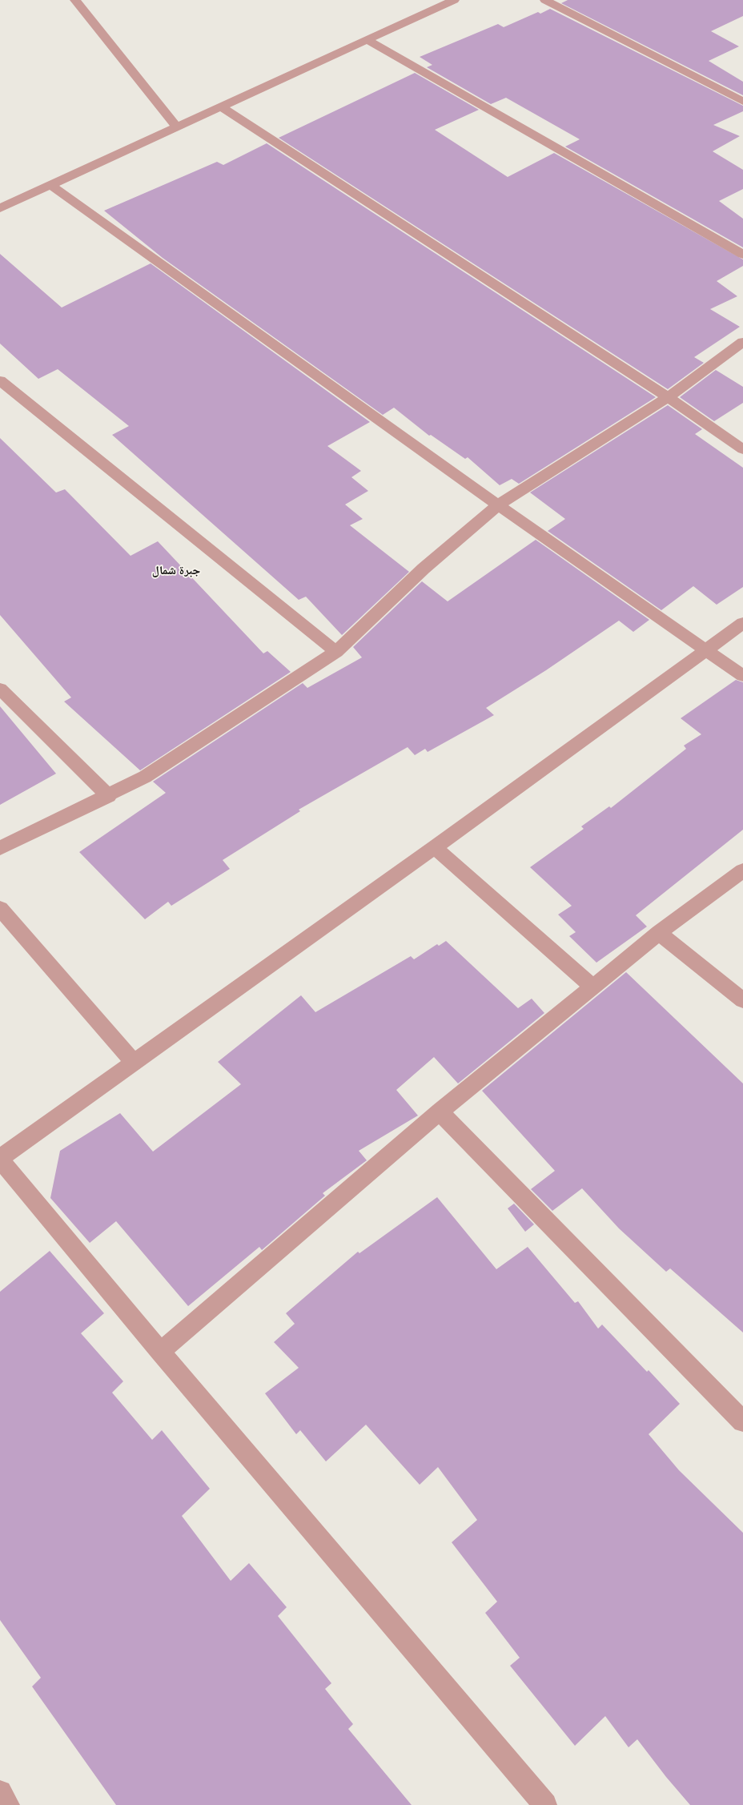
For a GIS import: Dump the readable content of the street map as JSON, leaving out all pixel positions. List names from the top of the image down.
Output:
{
  "districts": ["جبرة شمال"]
}
